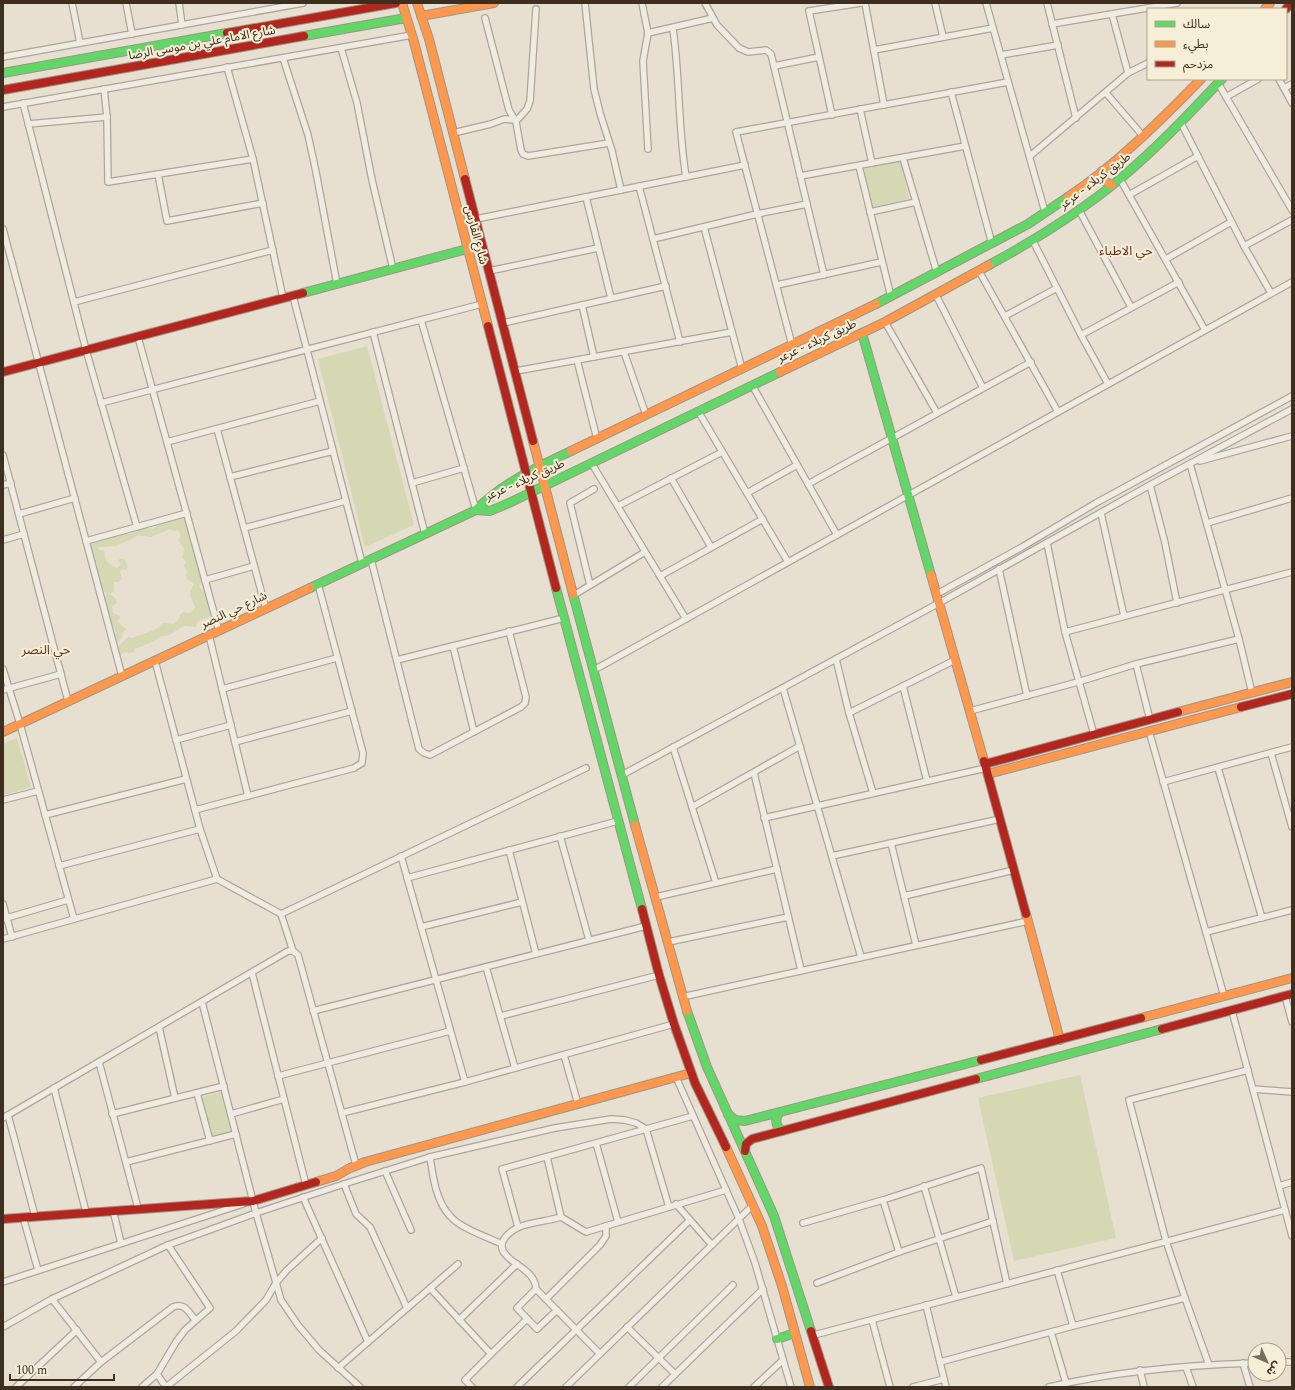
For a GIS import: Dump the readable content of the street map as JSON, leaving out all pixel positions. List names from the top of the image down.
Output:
{
  "streets": {
    "main road": [
      "شارع الامام علي بن موسى الرضا",
      "طريق كربلاء - عرعر",
      "شارع الفارس",
      "شارع حي النصر"
    ]
  },
  "crossings": [
    ["شارع الامام علي بن موسى الرضا", "شارع الفارس"],
    ["طريق كربلاء - عرعر", "شارع الفارس"],
    ["طريق كربلاء - عرعر", "شارع حي النصر"]
  ],
  "districts": ["حي الاطباء", "حي النصر"],
  "legend": ["سالك", "بطيء", "مزدحم"],
  "scale_bar": "100 m",
  "north": "bottom right"
}
